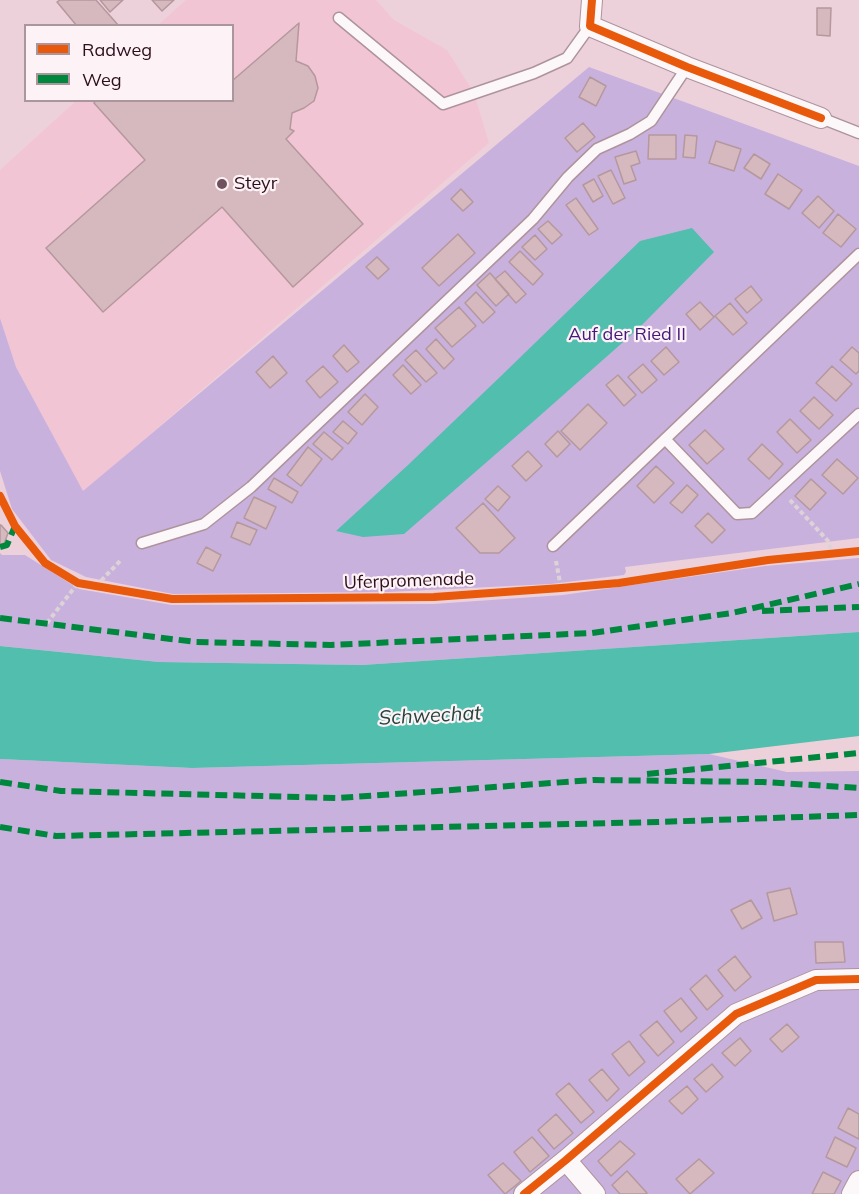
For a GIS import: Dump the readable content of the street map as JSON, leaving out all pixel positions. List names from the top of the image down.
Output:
{
  "streets": {
    "cycle path": ["Uferpromenade"]
  },
  "water": ["Schwechat"],
  "parks": ["Auf der Ried II"],
  "places": ["Steyr"],
  "legend": ["Radweg", "Weg"]
}
